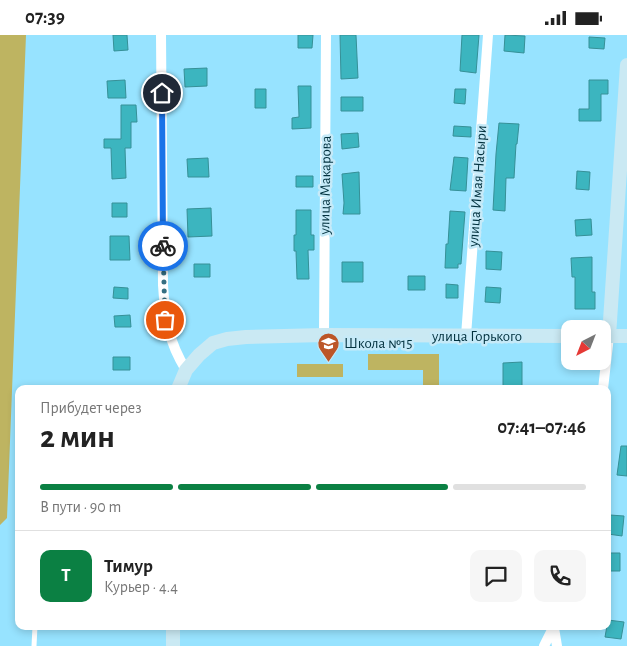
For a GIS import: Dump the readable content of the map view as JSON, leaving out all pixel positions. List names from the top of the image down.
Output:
{
  "streets": {
    "main road": ["улица Горького"],
    "street": ["улица Макарова", "улица Имая Насыри"]
  },
  "crossings": [
    ["улица Макарова", "улица Горького"],
    ["улица Имая Насыри", "улица Горького"]
  ],
  "places": {
    "school or university": ["Школа №15"]
  },
  "north": "bottom left",
  "page": {
    "status": "07:39",
    "heading": ["2 мин", "Прибудет через", "07:41–07:46"],
    "panel": ["Тимур", "Курьер · 4.4"],
    "bar": "В пути · 90 m",
    "round": "Т"
  }
}
